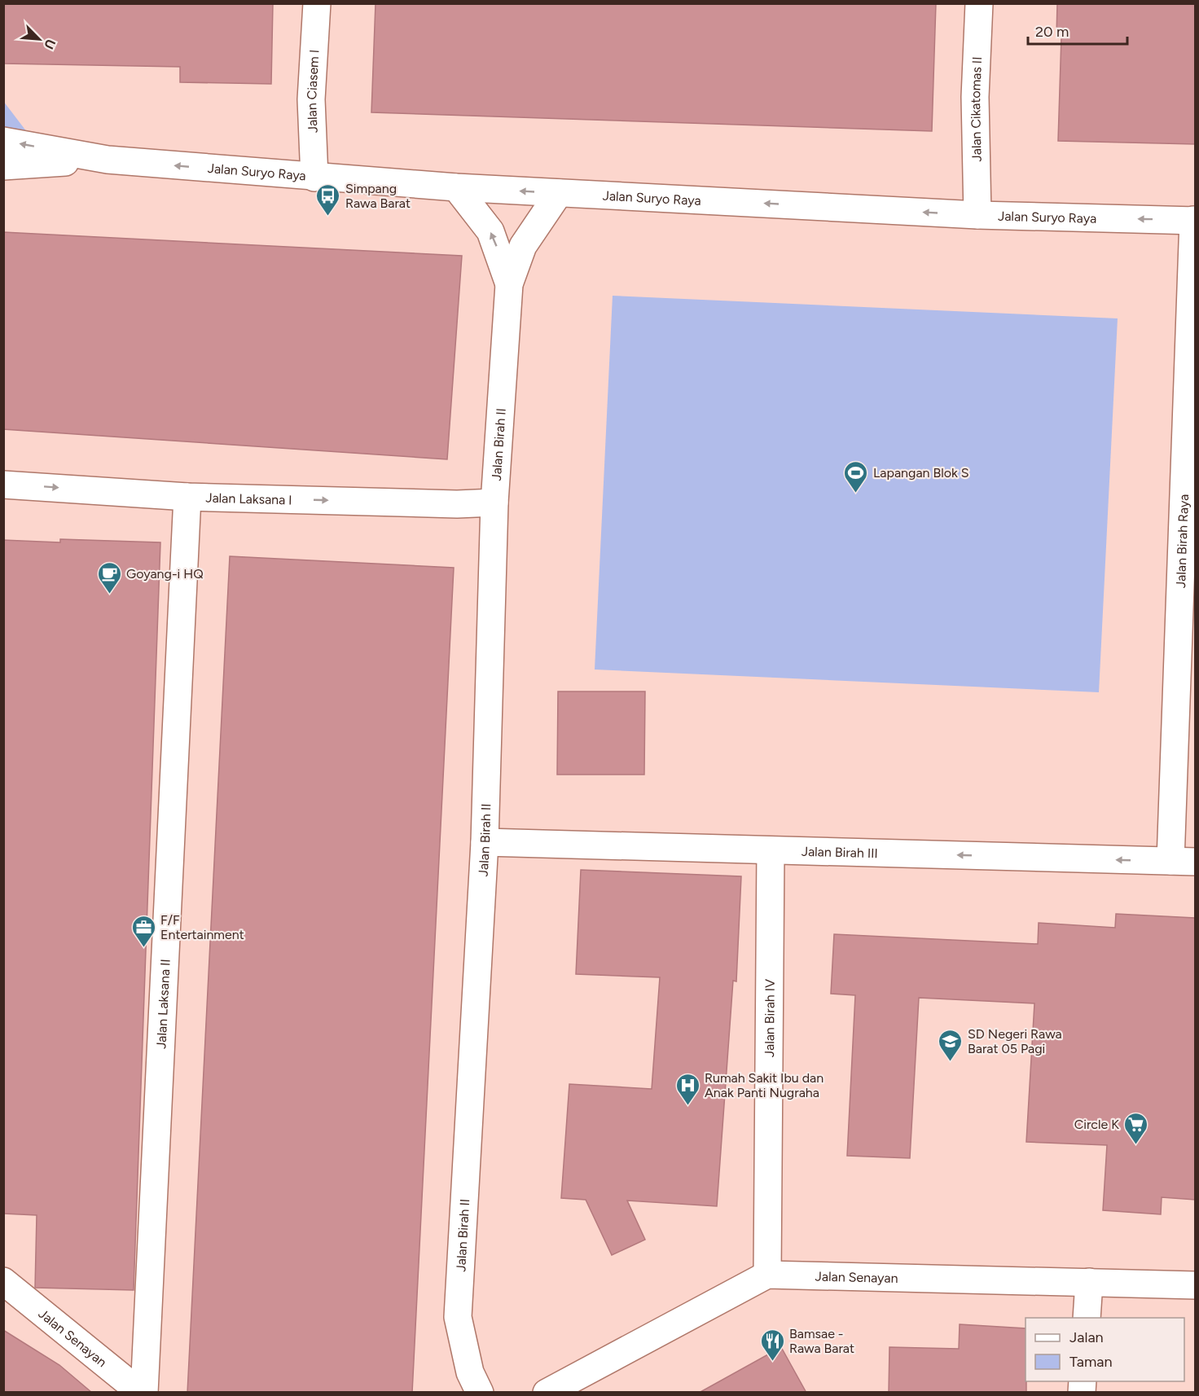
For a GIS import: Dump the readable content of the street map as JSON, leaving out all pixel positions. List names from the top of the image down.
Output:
{
  "streets": {
    "street": [
      "Jalan Ciasem I",
      "Jalan Cikatomas II",
      "Jalan Suryo Raya",
      "Jalan Birah II",
      "Jalan Laksana I",
      "Jalan Birah Raya",
      "Jalan Birah III",
      "Jalan Laksana II",
      "Jalan Birah IV",
      "Jalan Senayan"
    ]
  },
  "crossings": [
    ["Jalan Ciasem I", "Jalan Suryo Raya"],
    ["Jalan Cikatomas II", "Jalan Suryo Raya"],
    ["Jalan Suryo Raya", "Jalan Birah II"],
    ["Jalan Suryo Raya", "Jalan Birah Raya"],
    ["Jalan Birah II", "Jalan Laksana I"],
    ["Jalan Birah II", "Jalan Birah III"],
    ["Jalan Laksana I", "Jalan Laksana II"],
    ["Jalan Birah Raya", "Jalan Birah III"],
    ["Jalan Birah III", "Jalan Birah IV"],
    ["Jalan Laksana II", "Jalan Senayan"],
    ["Jalan Birah IV", "Jalan Senayan"]
  ],
  "one_way": ["Jalan Suryo Raya", "Jalan Laksana I", "Jalan Birah III"],
  "places": {
    "bus stop": ["Simpang Rawa Barat"],
    "sports": ["Lapangan Blok S"],
    "cafe": ["Goyang-i HQ"],
    "office": ["F/F Entertainment"],
    "school or university": ["SD Negeri Rawa Barat 05 Pagi"],
    "hospital": ["Rumah Sakit Ibu dan Anak Panti Nugraha"],
    "supermarket": ["Circle K"],
    "restaurant": ["Bamsae - Rawa Barat"]
  },
  "legend": ["Jalan", "Taman"],
  "scale_bar": "20 m",
  "north": "bottom right"
}
